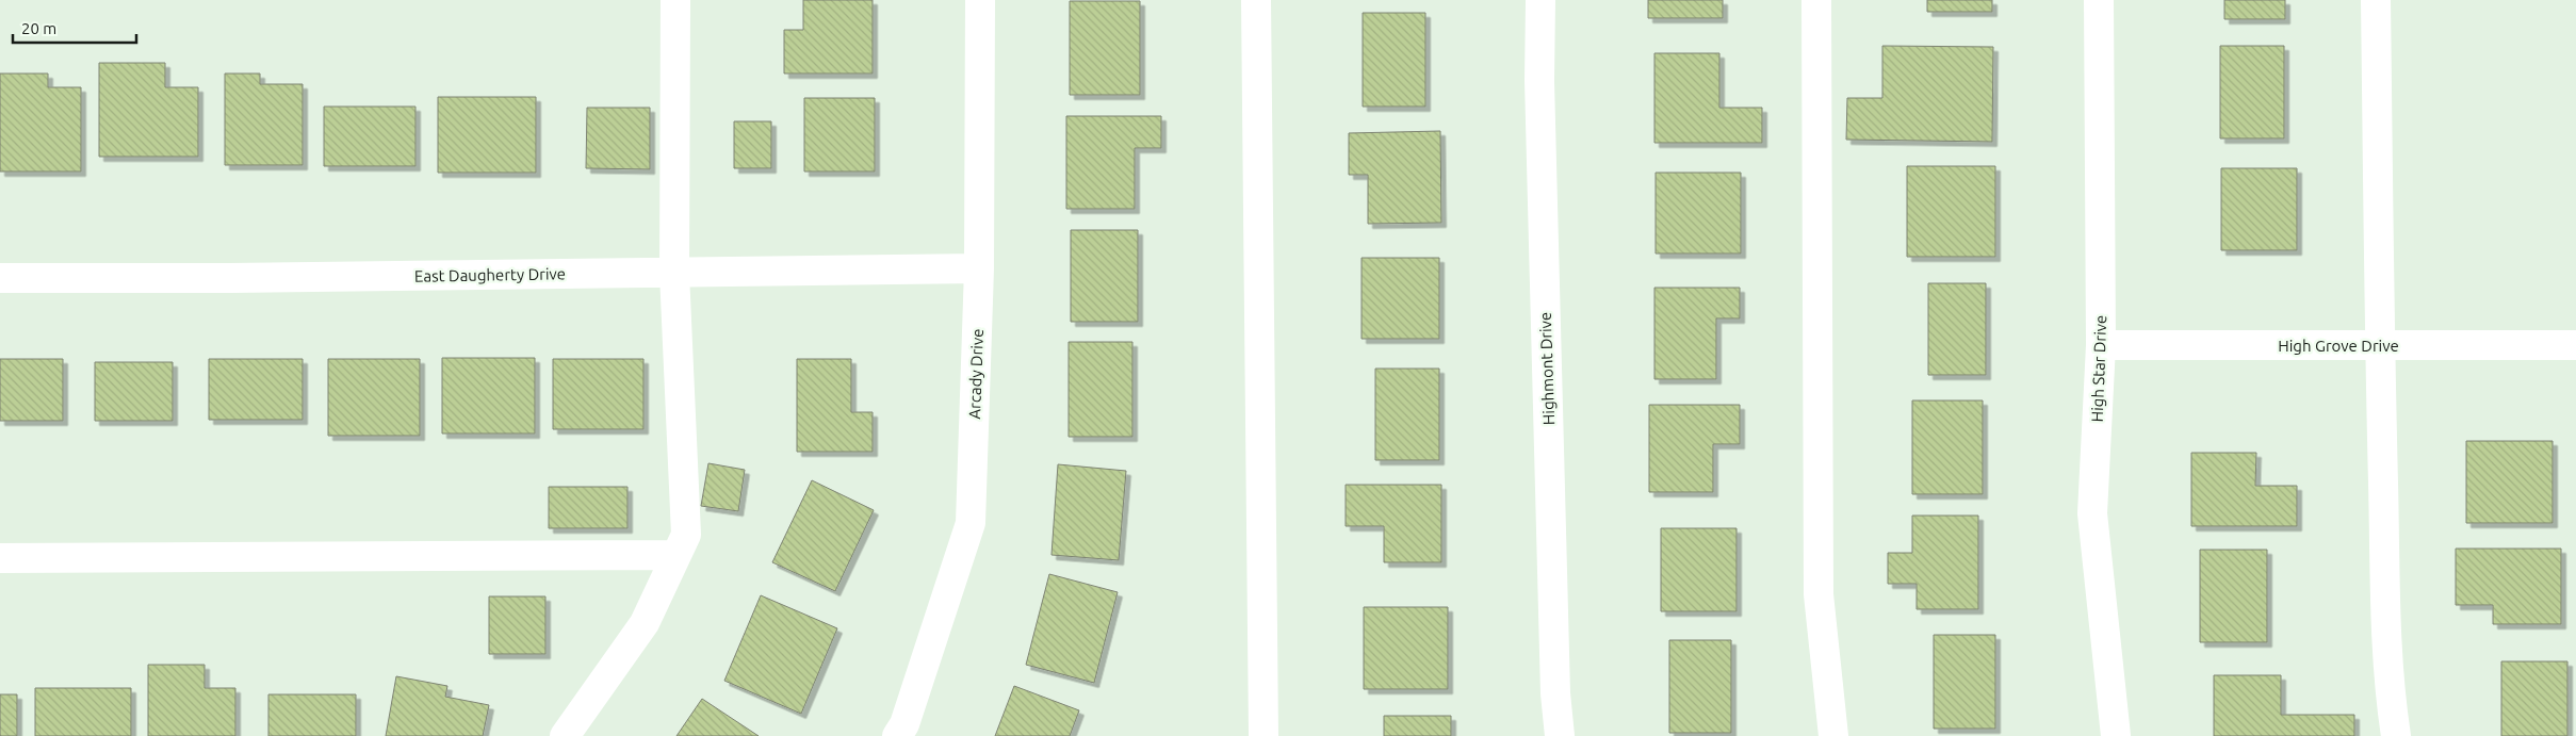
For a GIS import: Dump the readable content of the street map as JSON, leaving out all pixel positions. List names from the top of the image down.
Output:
{
  "streets": {
    "street": [
      "East Daugherty Drive",
      "High Grove Drive",
      "Highmont Drive",
      "High Star Drive",
      "Arcady Drive"
    ]
  },
  "crossings": [
    ["East Daugherty Drive", "Arcady Drive"],
    ["High Grove Drive", "High Star Drive"]
  ],
  "scale_bar": "20 m"
}
